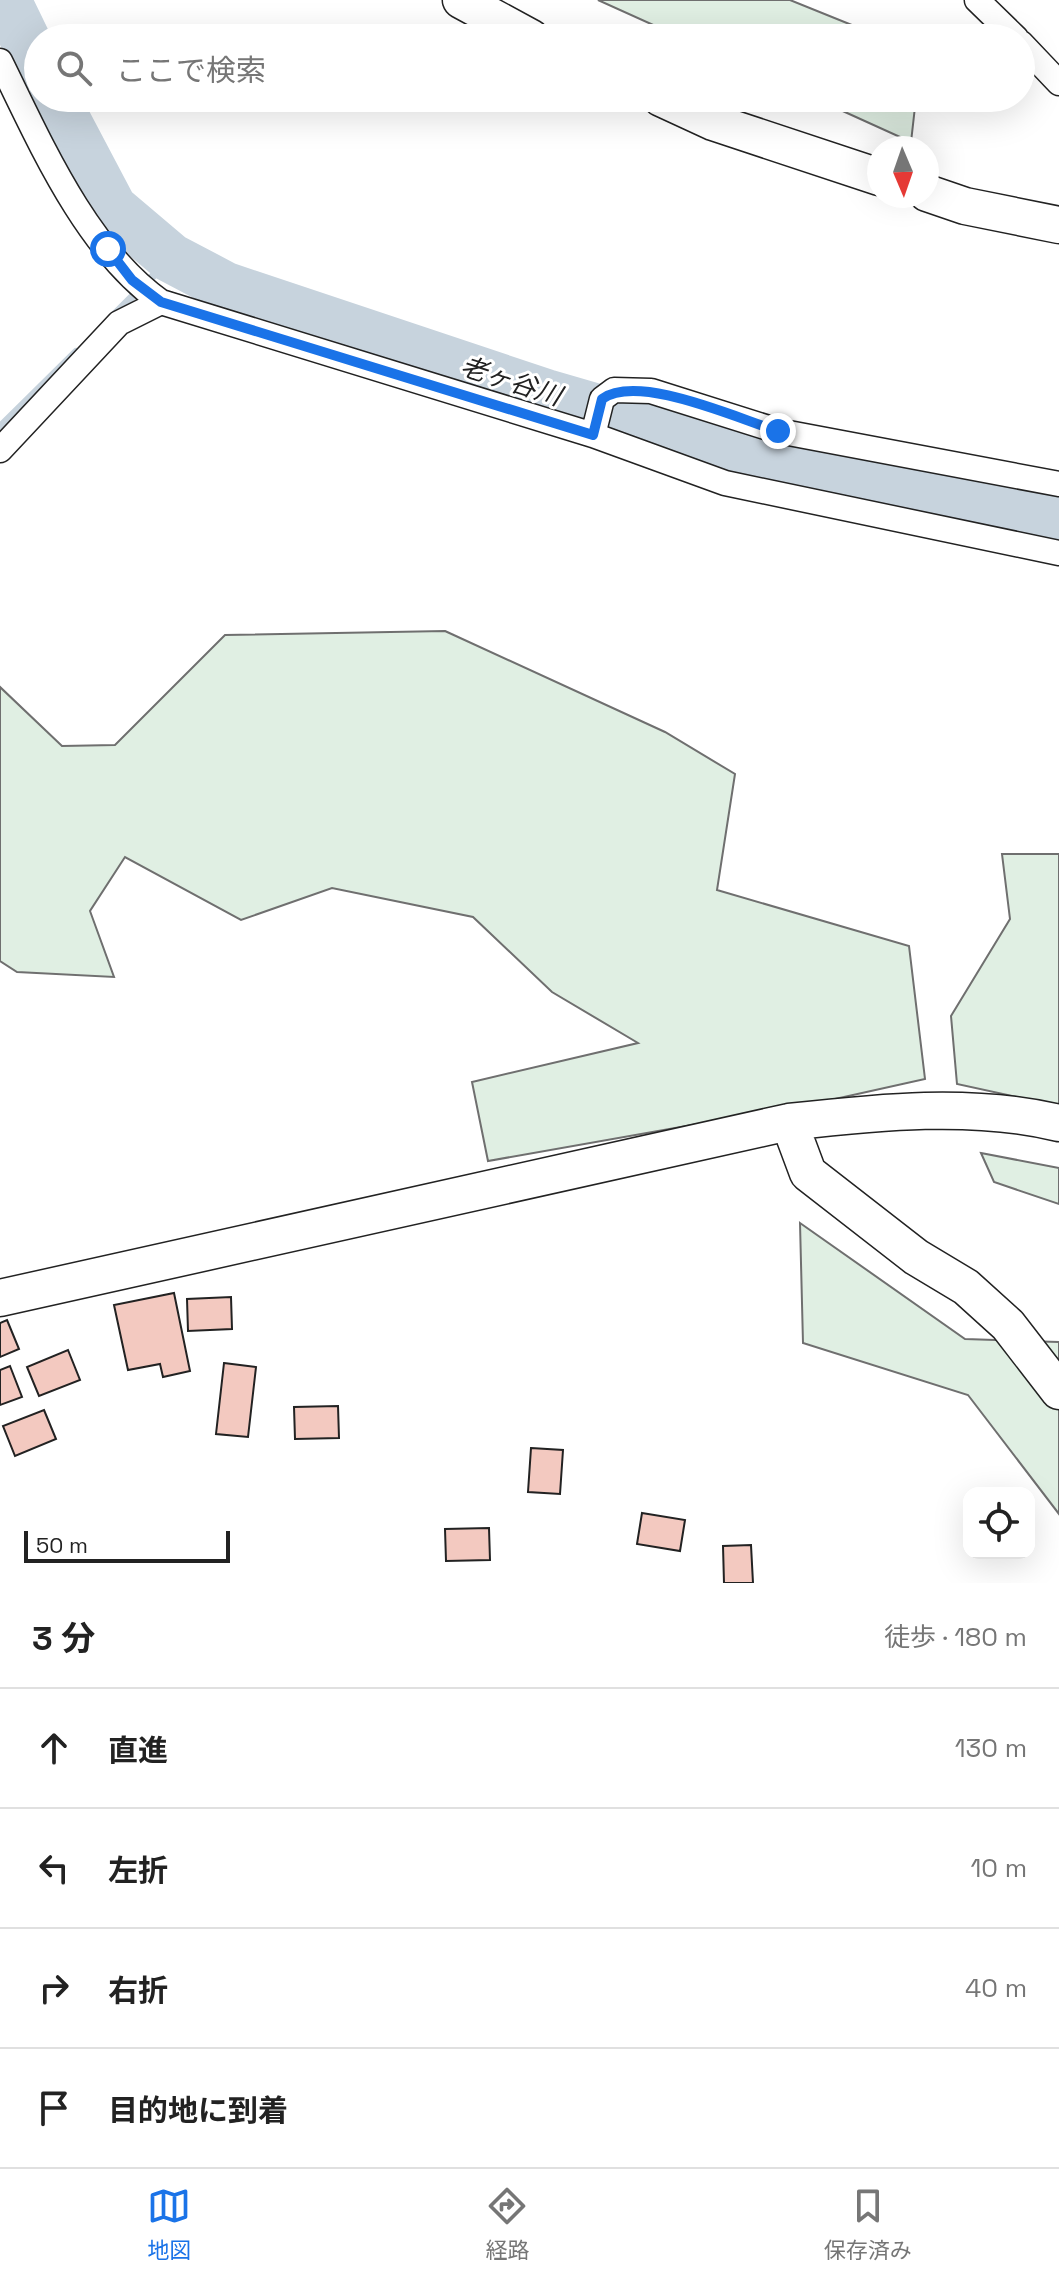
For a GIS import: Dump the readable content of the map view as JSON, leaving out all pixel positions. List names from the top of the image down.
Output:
{
  "water": ["老ヶ谷川"],
  "scale_bar": "50 m",
  "north": "bottom",
  "page": {
    "search": "ここで検索",
    "scale": "50 m",
    "heading": ["3 分", "徒歩 · 180 m"],
    "list": [
      ["直進", "130 m"],
      ["左折", "10 m"],
      ["右折", "40 m"],
      "目的地に到着"
    ],
    "nav": ["地図", "経路", "保存済み"]
  }
}
